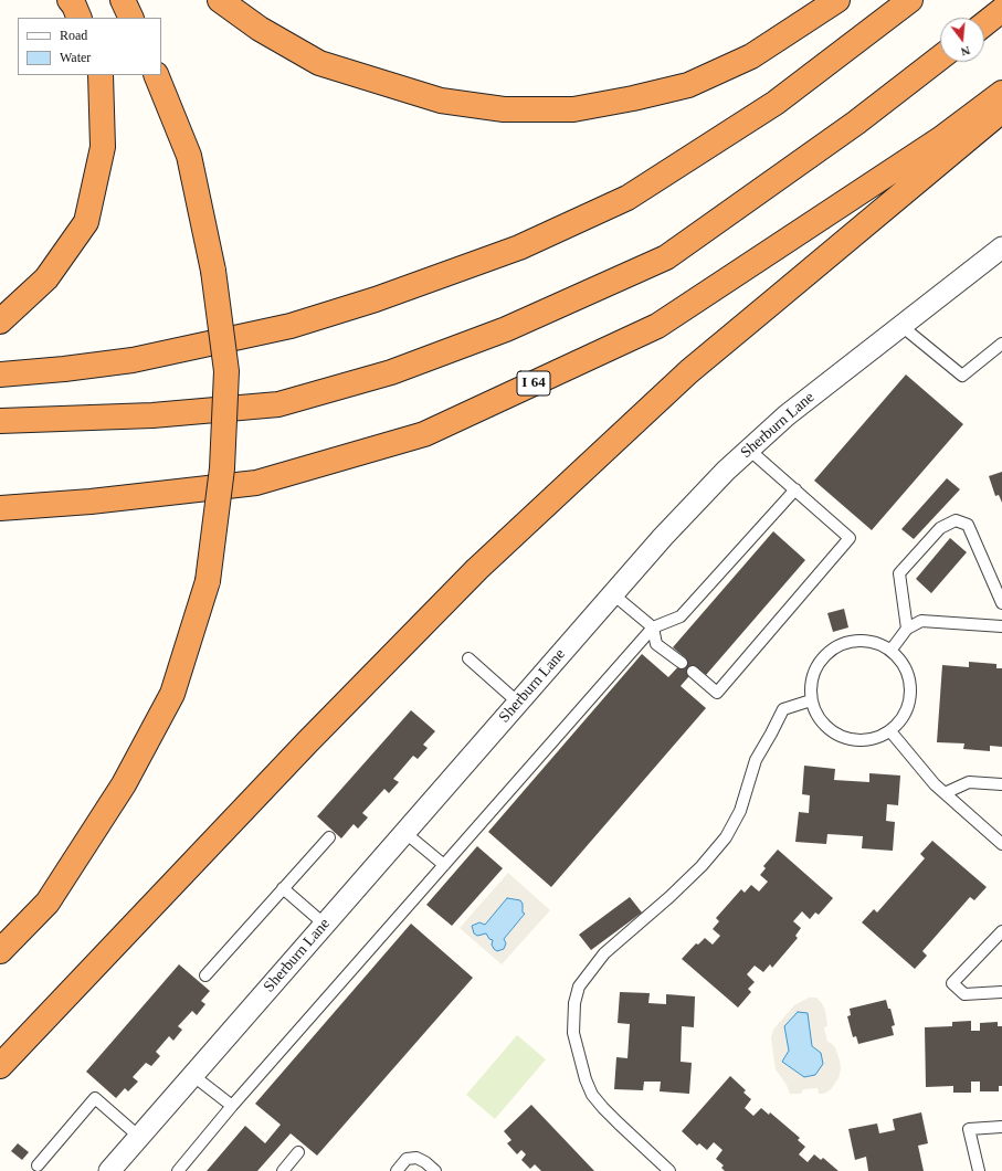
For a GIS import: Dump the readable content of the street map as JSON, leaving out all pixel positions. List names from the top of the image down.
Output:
{
  "streets": {
    "highway": ["I 64"],
    "street": ["Sherburn Lane"]
  },
  "legend": ["Road", "Water"],
  "north": "bottom"
}
